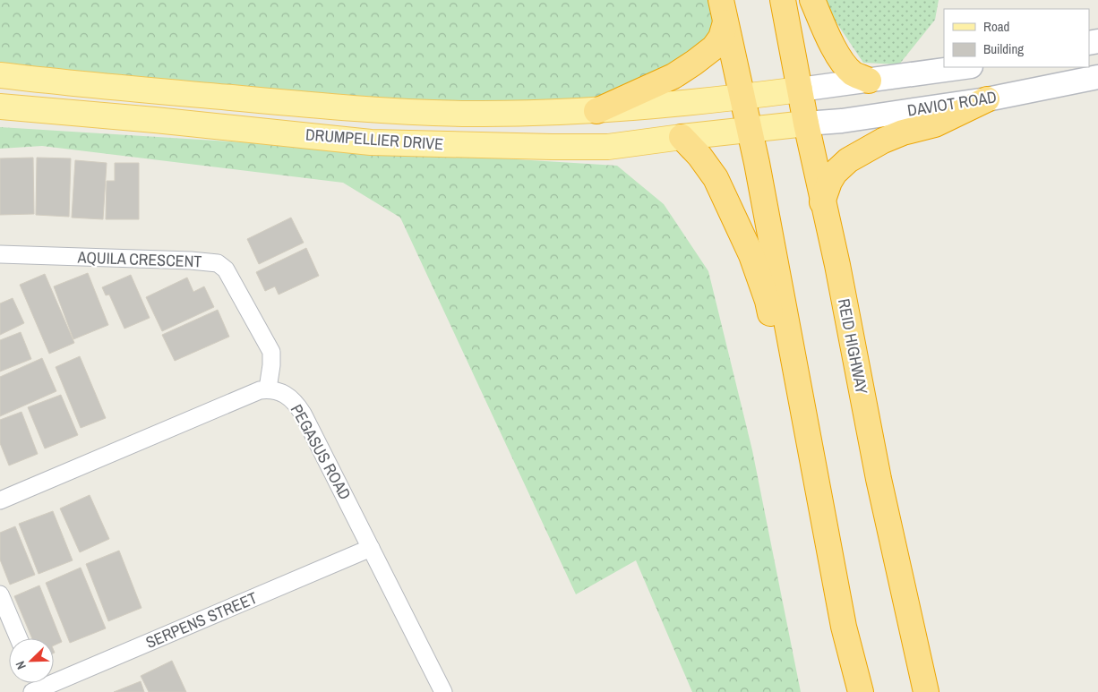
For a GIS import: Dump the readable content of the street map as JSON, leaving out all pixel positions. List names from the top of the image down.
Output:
{
  "streets": {
    "highway": ["REID HIGHWAY"],
    "main road": ["DRUMPELLIER DRIVE"],
    "street": [
      "DAVIOT ROAD",
      "AQUILA CRESCENT",
      "PEGASUS ROAD",
      "SERPENS STREET"
    ]
  },
  "crossings": [
    ["DAVIOT ROAD", "DRUMPELLIER DRIVE"],
    ["DAVIOT ROAD", "REID HIGHWAY"],
    ["DRUMPELLIER DRIVE", "REID HIGHWAY"],
    ["AQUILA CRESCENT", "PEGASUS ROAD"],
    ["PEGASUS ROAD", "SERPENS STREET"]
  ],
  "legend": ["Road", "Building"],
  "north": "bottom left"
}
